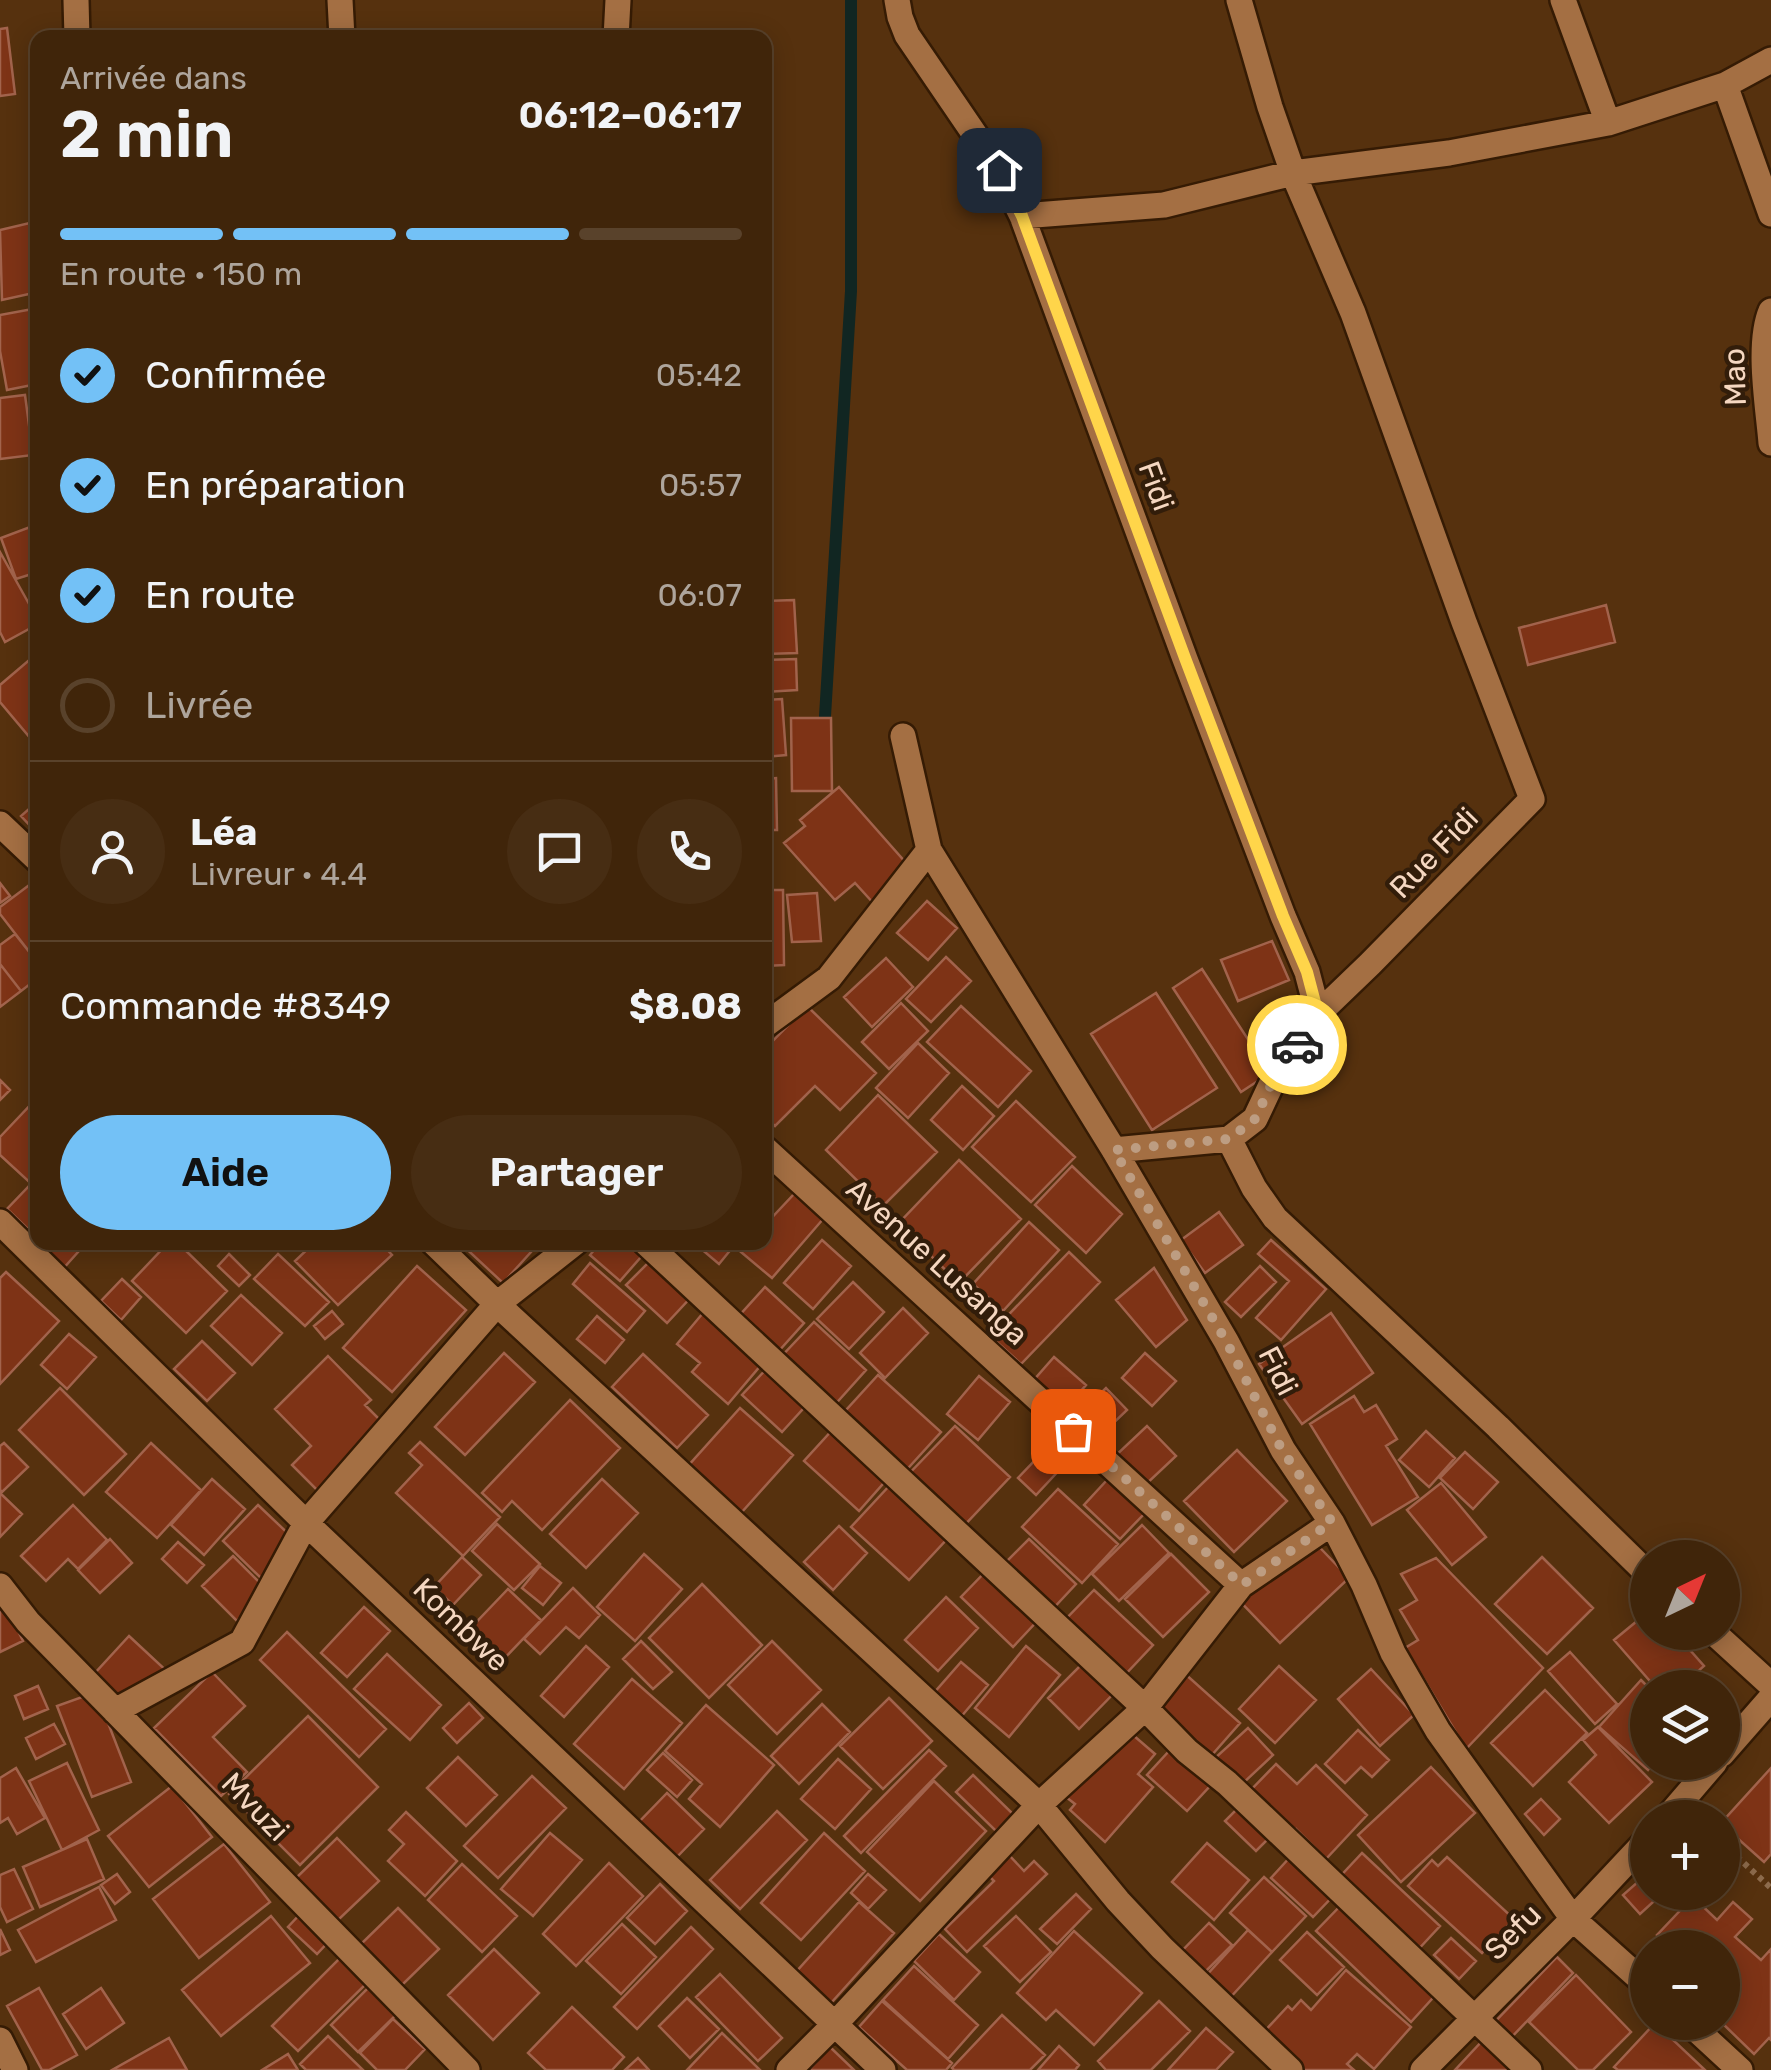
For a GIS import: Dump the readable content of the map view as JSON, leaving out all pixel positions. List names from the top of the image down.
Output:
{
  "streets": {
    "street": [
      "Mao",
      "Fidi",
      "Rue Fidi",
      "Avenue Lusanga",
      "Kombwe",
      "Mvuzi",
      "Sefu"
    ]
  },
  "crossings": [
    ["Fidi", "Rue Fidi"],
    ["Fidi", "Sefu"]
  ],
  "north": "top right",
  "page": {
    "heading": ["2 min", "Arrivée dans", "06:12–06:17"],
    "panel": [
      "Léa",
      "Livreur · 4.4",
      "Commande #8349",
      "$8.08"
    ],
    "bar": "En route · 150 m",
    "list": [
      ["Confirmée", "05:42"],
      ["En préparation", "05:57"],
      ["En route", "06:07"],
      "Livrée"
    ],
    "buttons": ["Aide", "Partager"],
    "map_buttons": ["+", "−"]
  }
}
